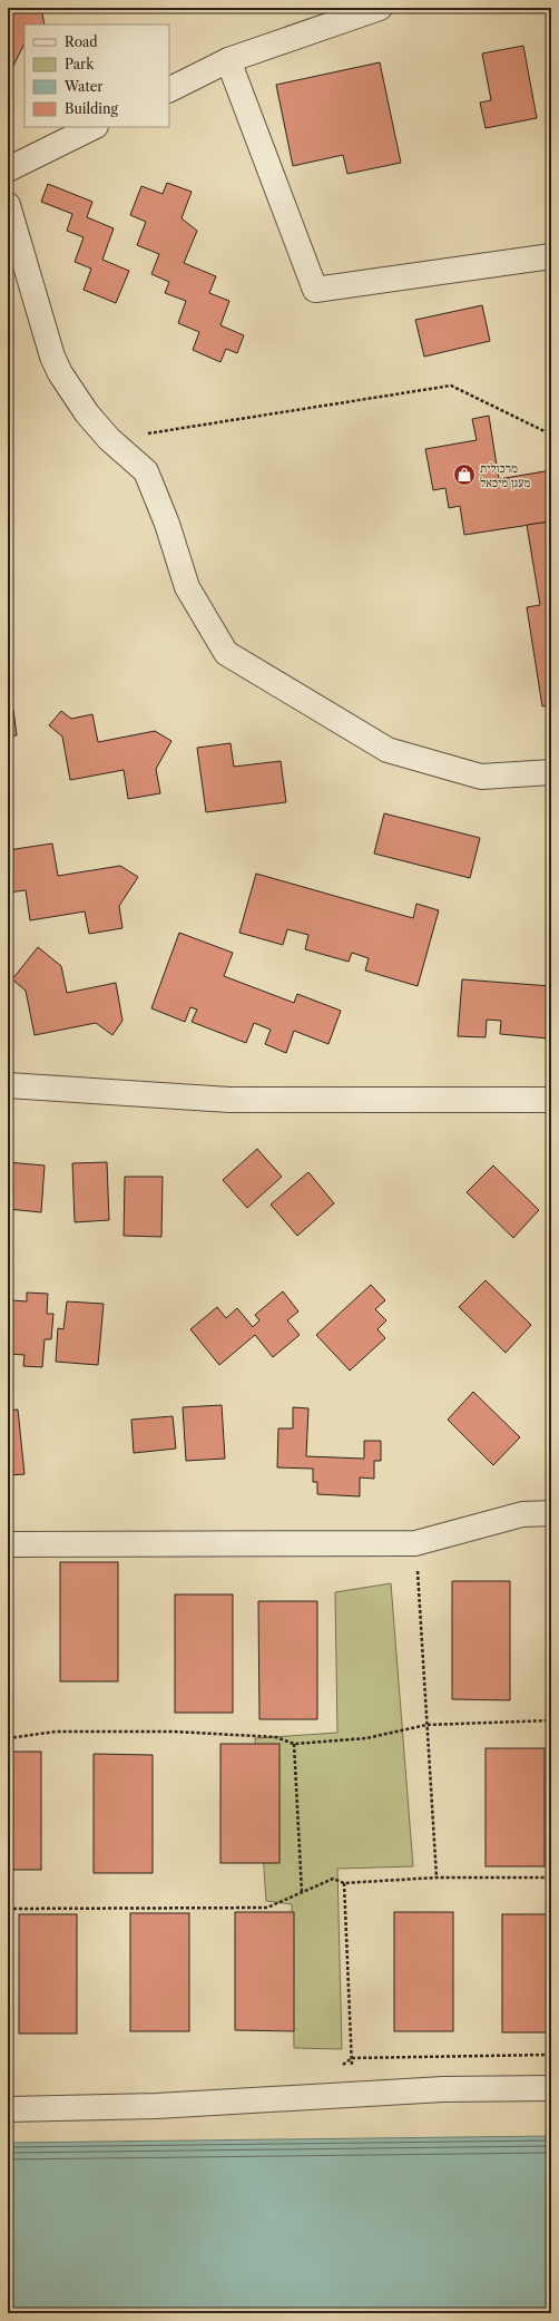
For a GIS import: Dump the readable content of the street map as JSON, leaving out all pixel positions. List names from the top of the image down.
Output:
{
  "places": {
    "shop": ["מרכולית מעגן מיכאל"]
  },
  "legend": [
    "Road",
    "Park",
    "Water",
    "Building"
  ]
}
